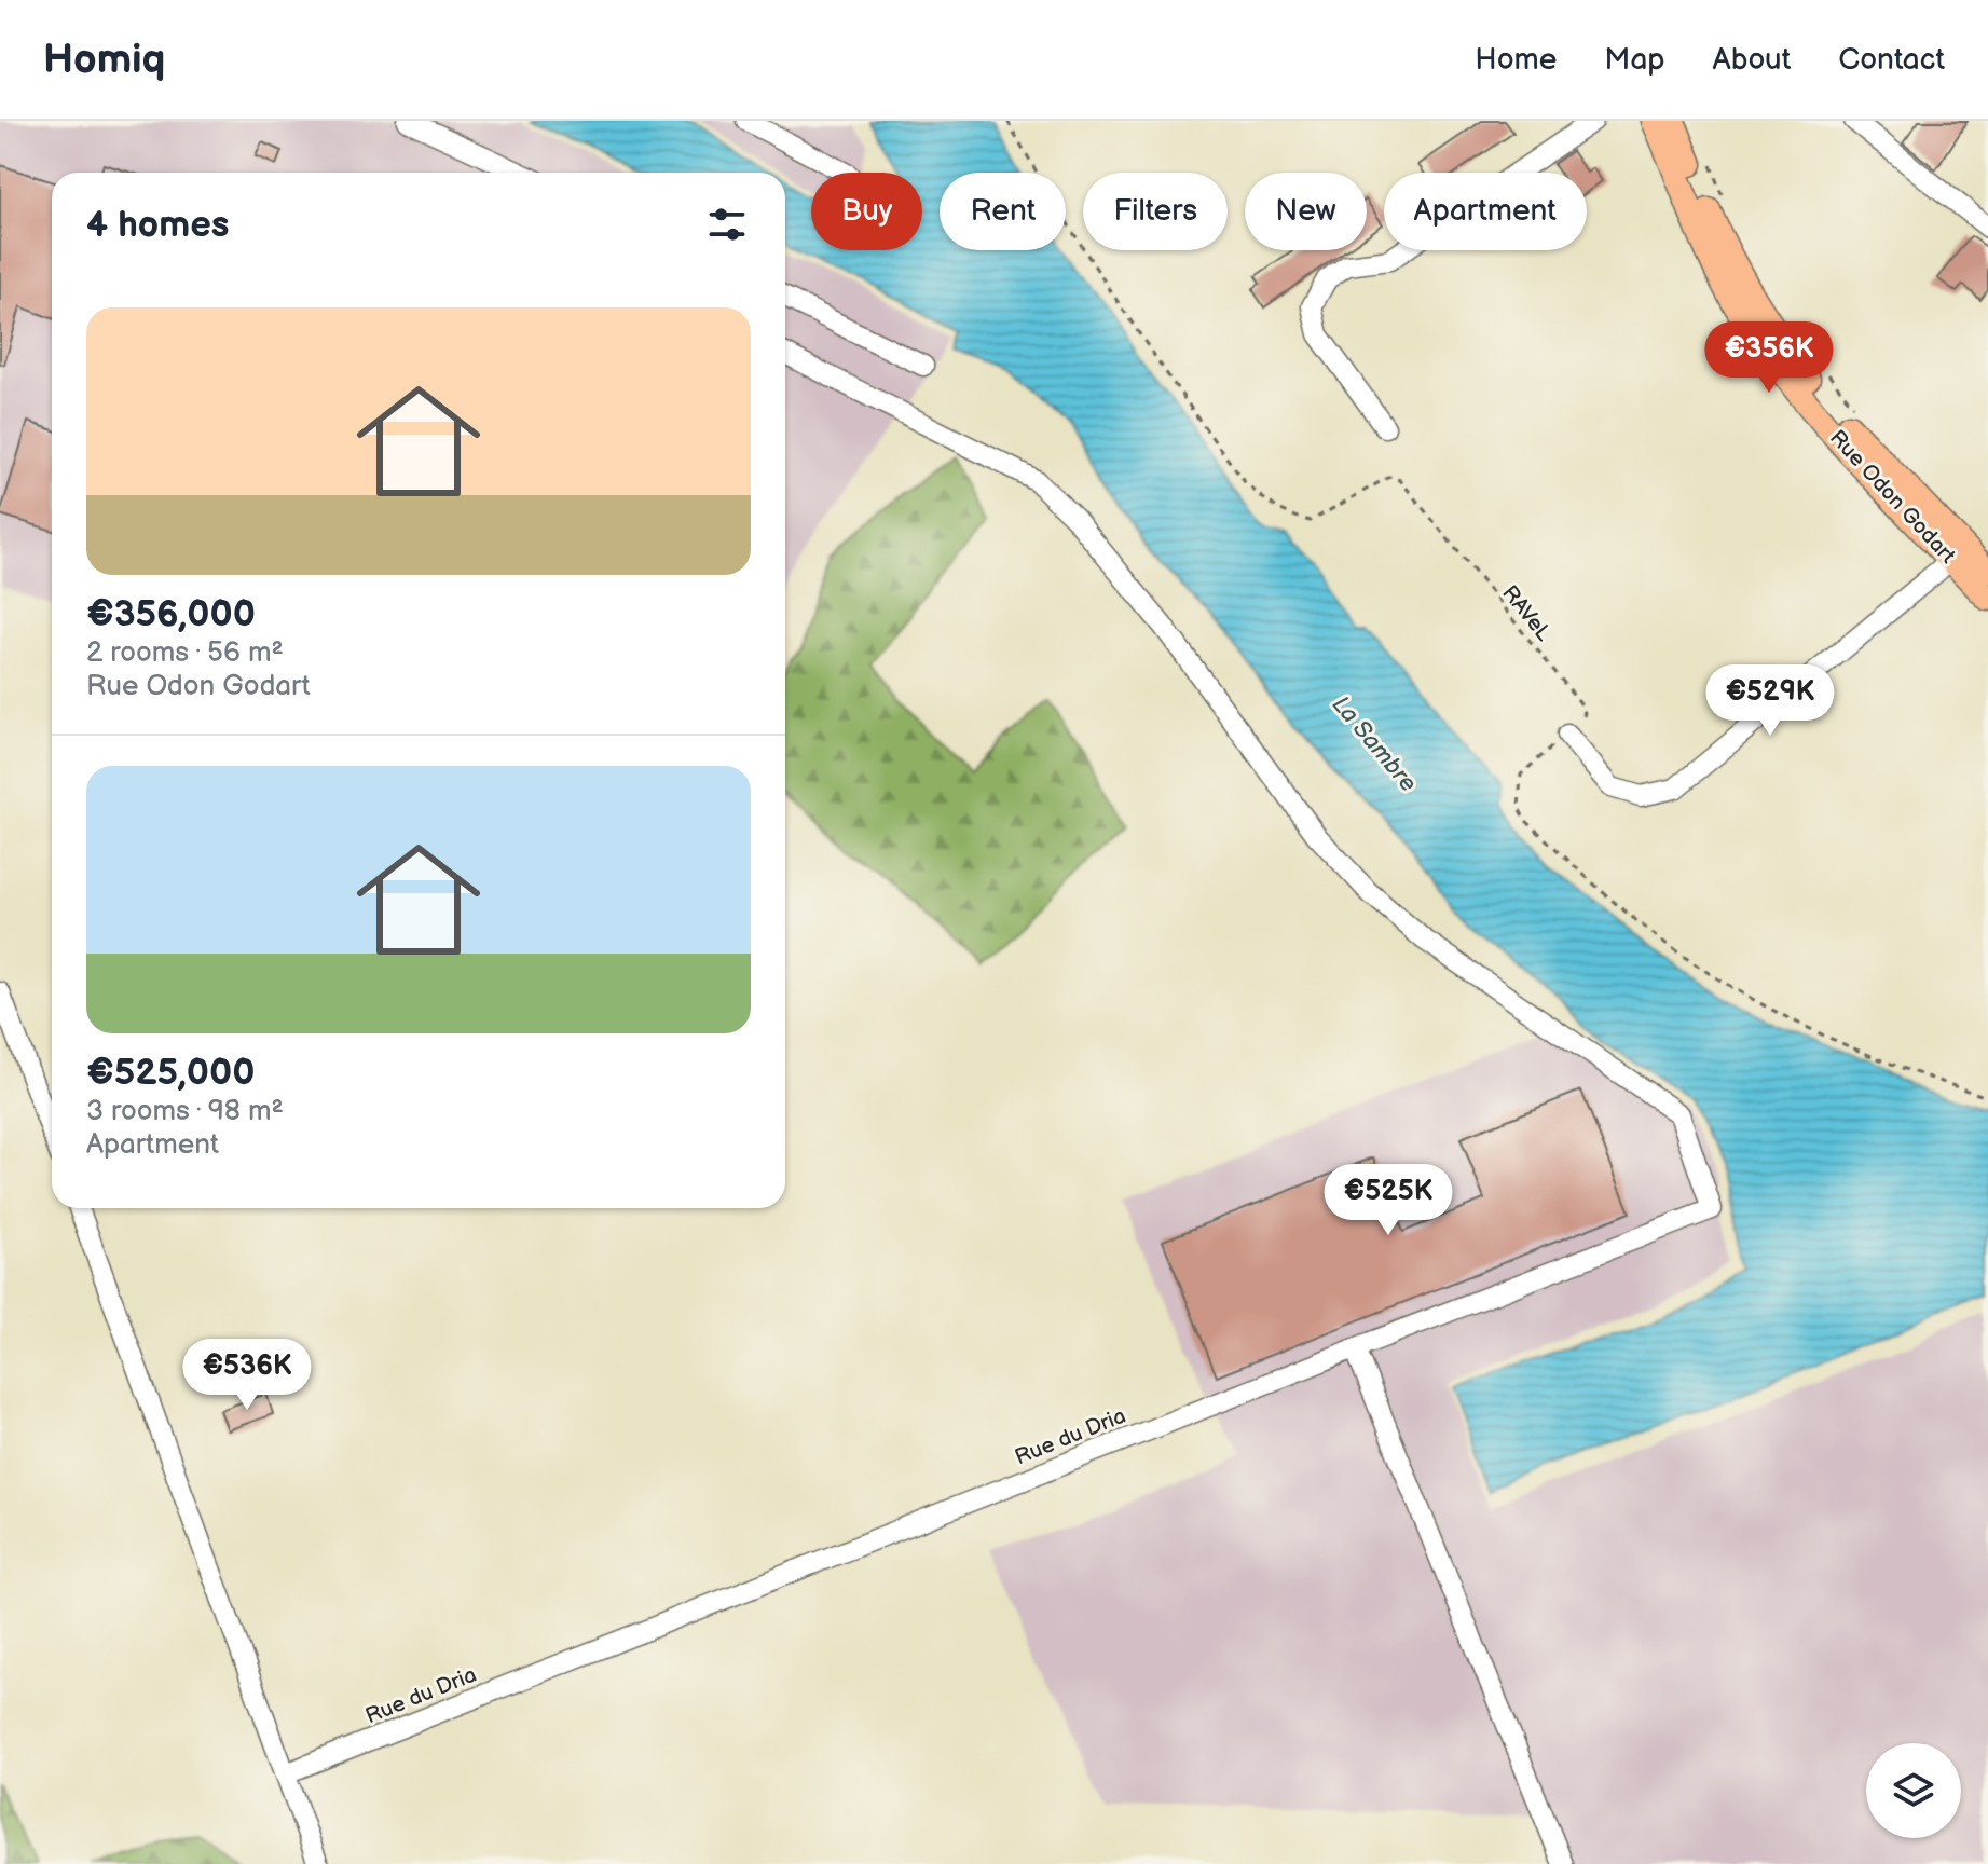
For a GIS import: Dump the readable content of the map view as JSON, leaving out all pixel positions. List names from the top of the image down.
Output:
{
  "streets": {
    "main road": ["Rue Odon Godart"],
    "street": ["Rue du Dria"],
    "path": ["RAVeL"]
  },
  "water": ["La Sambre"],
  "page": {
    "header": "Homiq",
    "nav": [
      "Home",
      "Map",
      "About",
      "Contact"
    ],
    "chip": [
      "Buy",
      "Rent",
      "Filters",
      "New",
      "Apartment"
    ],
    "heading": "4 homes",
    "list": [
      {
        "name": "€356,000",
        "note": "2 rooms · 56 m² · Rue Odon Godart"
      },
      {
        "name": "€525,000",
        "note": "3 rooms · 98 m² · Apartment"
      }
    ],
    "price": [
      "€356K",
      "€529K",
      "€525K",
      "€536K"
    ]
  }
}
